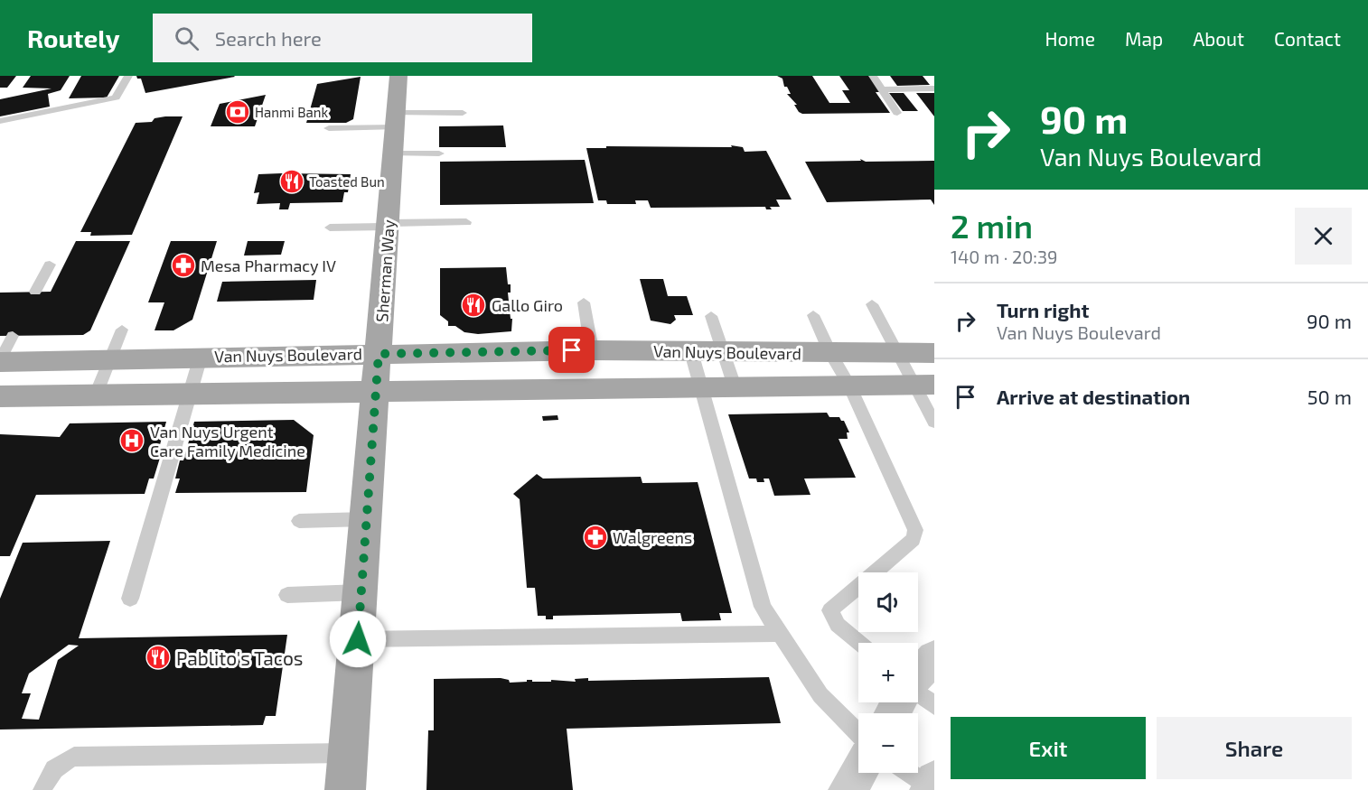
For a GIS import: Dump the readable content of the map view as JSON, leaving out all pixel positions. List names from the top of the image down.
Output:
{
  "streets": {
    "main road": ["Sherman Way", "Van Nuys Boulevard"]
  },
  "crossings": [
    ["Sherman Way", "Van Nuys Boulevard"]
  ],
  "places": {
    "bank": ["Hanmi Bank"],
    "restaurant": ["Toasted Bun", "Gallo Giro", "Pablito's Tacos"],
    "pharmacy": ["Mesa Pharmacy IV", "Walgreens"],
    "hospital": ["Van Nuys Urgent Care Family Medicine"]
  },
  "page": {
    "header": "Routely",
    "search": "Search here",
    "nav": [
      "Home",
      "Map",
      "About",
      "Contact"
    ],
    "turn": ["90 m", "Van Nuys Boulevard"],
    "heading": ["2 min", "140 m · 20:39"],
    "list": [
      {
        "name": "Turn right",
        "note": "Van Nuys Boulevard",
        "value": "90 m"
      },
      {
        "name": "Arrive at destination",
        "value": "50 m"
      }
    ],
    "map_buttons": ["+", "−"],
    "buttons": ["Exit", "Share"]
  }
}
